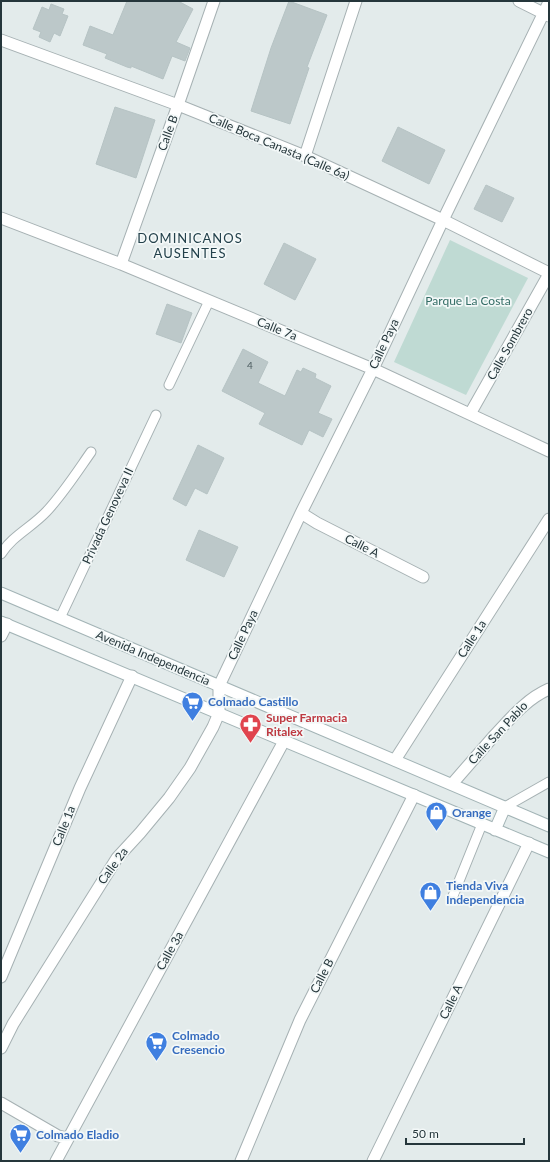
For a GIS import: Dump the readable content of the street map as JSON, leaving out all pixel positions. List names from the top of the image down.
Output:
{
  "streets": {
    "street": [
      "Calle B",
      "Calle Boca Canasta (Calle 6a)",
      "Calle 7a",
      "Calle Paya",
      "Calle Sombrero",
      "Calle A",
      "Calle 1a",
      "Avenida Independencia",
      "Calle San Pablo",
      "Calle 2a",
      "Calle 3a"
    ],
    "lane": ["Privada Genoveva II"]
  },
  "crossings": [
    ["Calle B", "Calle Boca Canasta (Calle 6a)"],
    ["Calle B", "Calle 7a"],
    ["Calle B", "Avenida Independencia"],
    ["Calle Boca Canasta (Calle 6a)", "Calle Paya"],
    ["Calle Boca Canasta (Calle 6a)", "Calle Sombrero"],
    ["Calle 7a", "Calle Paya"],
    ["Calle 7a", "Calle Sombrero"],
    ["Calle Paya", "Calle A"],
    ["Calle Paya", "Avenida Independencia"],
    ["Calle Paya", "Calle 2a"],
    ["Privada Genoveva II", "Avenida Independencia"],
    ["Calle A", "Avenida Independencia"],
    ["Calle 1a", "Avenida Independencia"],
    ["Avenida Independencia", "Calle San Pablo"],
    ["Avenida Independencia", "Calle 2a"],
    ["Avenida Independencia", "Calle 3a"]
  ],
  "districts": ["DOMINICANOS AUSENTES"],
  "parks": ["Parque La Costa"],
  "places": {
    "supermarket": ["Colmado Castillo", "Colmado Cresencio", "Colmado Eladio"],
    "pharmacy": ["Super Farmacia Ritalex"],
    "shop": ["Orange", "Tienda Viva Independencia"]
  },
  "house_numbers": ["4"],
  "scale_bar": "50 m"
}
